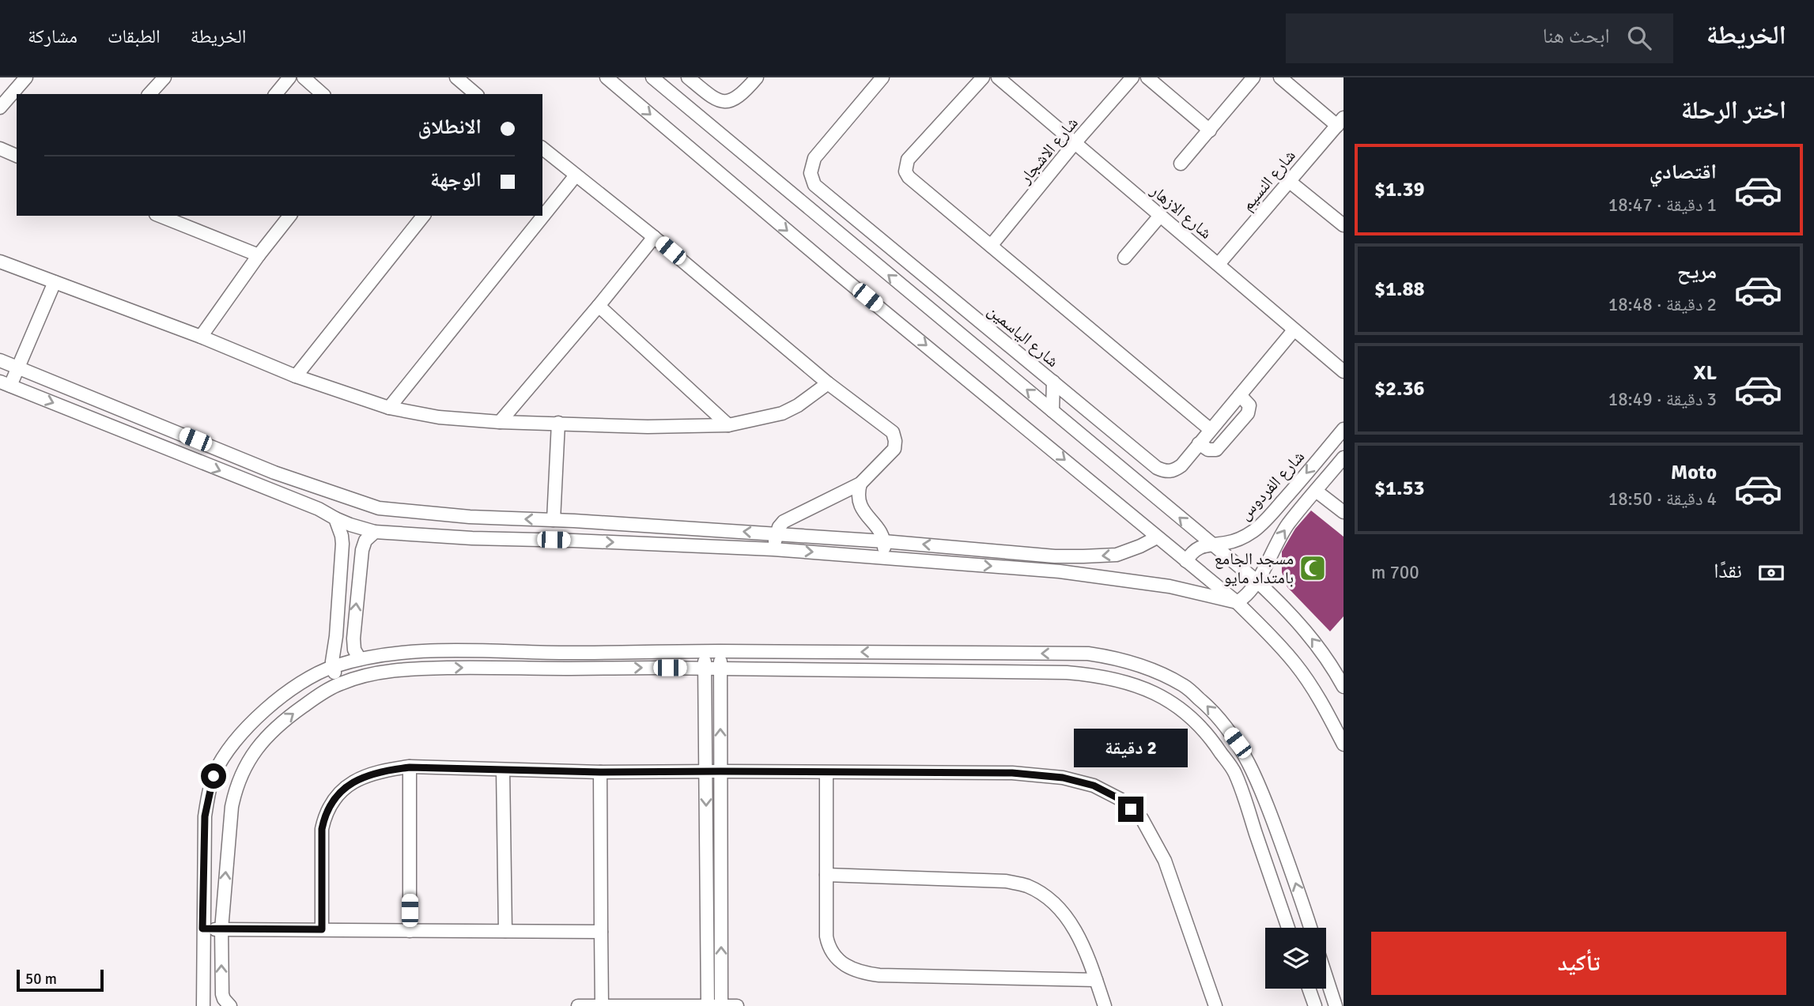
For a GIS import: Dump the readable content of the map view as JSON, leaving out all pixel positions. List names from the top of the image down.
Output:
{
  "streets": {
    "street": [
      "شارع الاشجار",
      "شارع النسيم",
      "شارع الازهار",
      "شارع الياسمين",
      "شارع الفردوس"
    ]
  },
  "crossings": [
    ["شارع الاشجار", "شارع الازهار"],
    ["شارع النسيم", "شارع الازهار"],
    ["شارع الازهار", "شارع الياسمين"]
  ],
  "places": {
    "mosque": ["مسجد الجامع بامتداد مايو"]
  },
  "scale_bar": "50 m",
  "page": {
    "header": "الخريطة",
    "search": "ابحث هنا",
    "nav": ["الخريطة", "الطبقات", "مشاركة"],
    "heading": "اختر الرحلة",
    "banner": ["الانطلاق", "الوجهة"],
    "list": [
      {
        "name": "اقتصادي",
        "note": "1 دقيقة · 18:47",
        "value": "$1.39"
      },
      {
        "name": "مريح",
        "note": "2 دقيقة · 18:48",
        "value": "$1.88"
      },
      {
        "name": "XL",
        "note": "3 دقيقة · 18:49",
        "value": "$2.36"
      },
      {
        "name": "Moto",
        "note": "4 دقيقة · 18:50",
        "value": "$1.53"
      }
    ],
    "pay": ["نقدًا", "700 m"],
    "bubble": "2 دقيقة",
    "buttons": "تأكيد",
    "scale": "50 m"
  }
}
